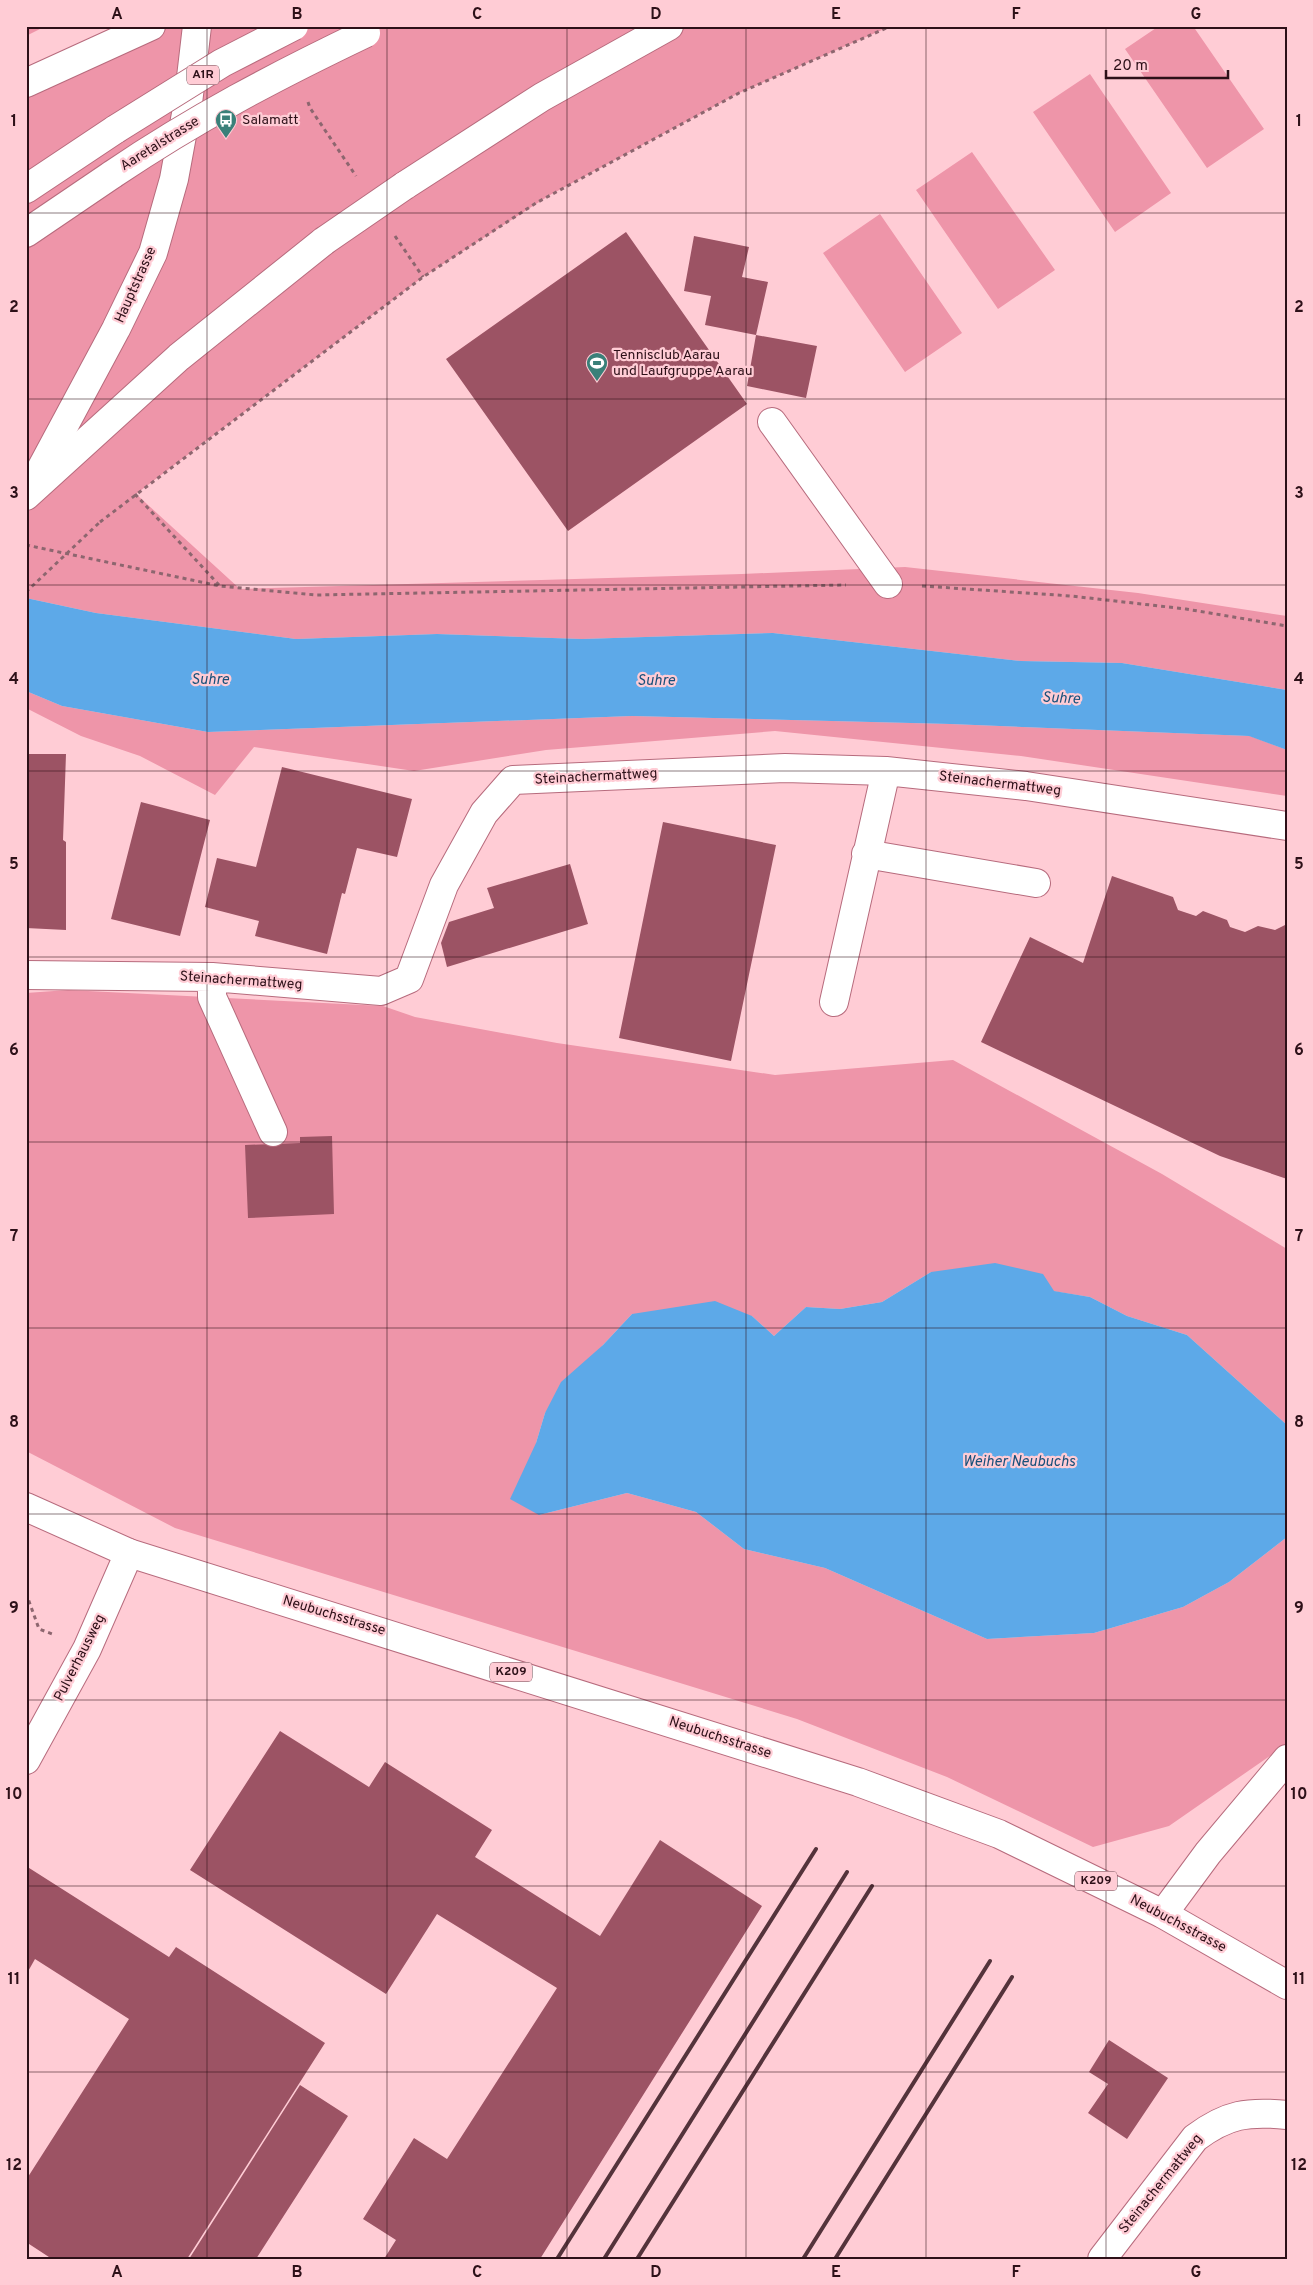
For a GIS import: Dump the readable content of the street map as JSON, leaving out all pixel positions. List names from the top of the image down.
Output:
{
  "streets": {
    "main road": [
      "A1R",
      "Aaretalstrasse",
      "Hauptstrasse",
      "Steinachermattweg",
      "Neubuchsstrasse",
      "Pulverhausweg",
      "K209"
    ]
  },
  "crossings": [
    ["Neubuchsstrasse", "Pulverhausweg"],
    ["Neubuchsstrasse", "K209"],
    ["Pulverhausweg", "K209"]
  ],
  "water": ["Suhre", "Weiher Neubuchs"],
  "places": {
    "bus stop": ["Salamatt"],
    "sports": ["Tennisclub Aarau und Laufgruppe Aarau"]
  },
  "scale_bar": "20 m",
  "grid": {
    "columns": [
      "A",
      "B",
      "C",
      "D",
      "E",
      "F",
      "G"
    ],
    "rows": [
      "1",
      "2",
      "3",
      "4",
      "5",
      "6",
      "7",
      "8",
      "9",
      "10",
      "11",
      "12"
    ]
  }
}
